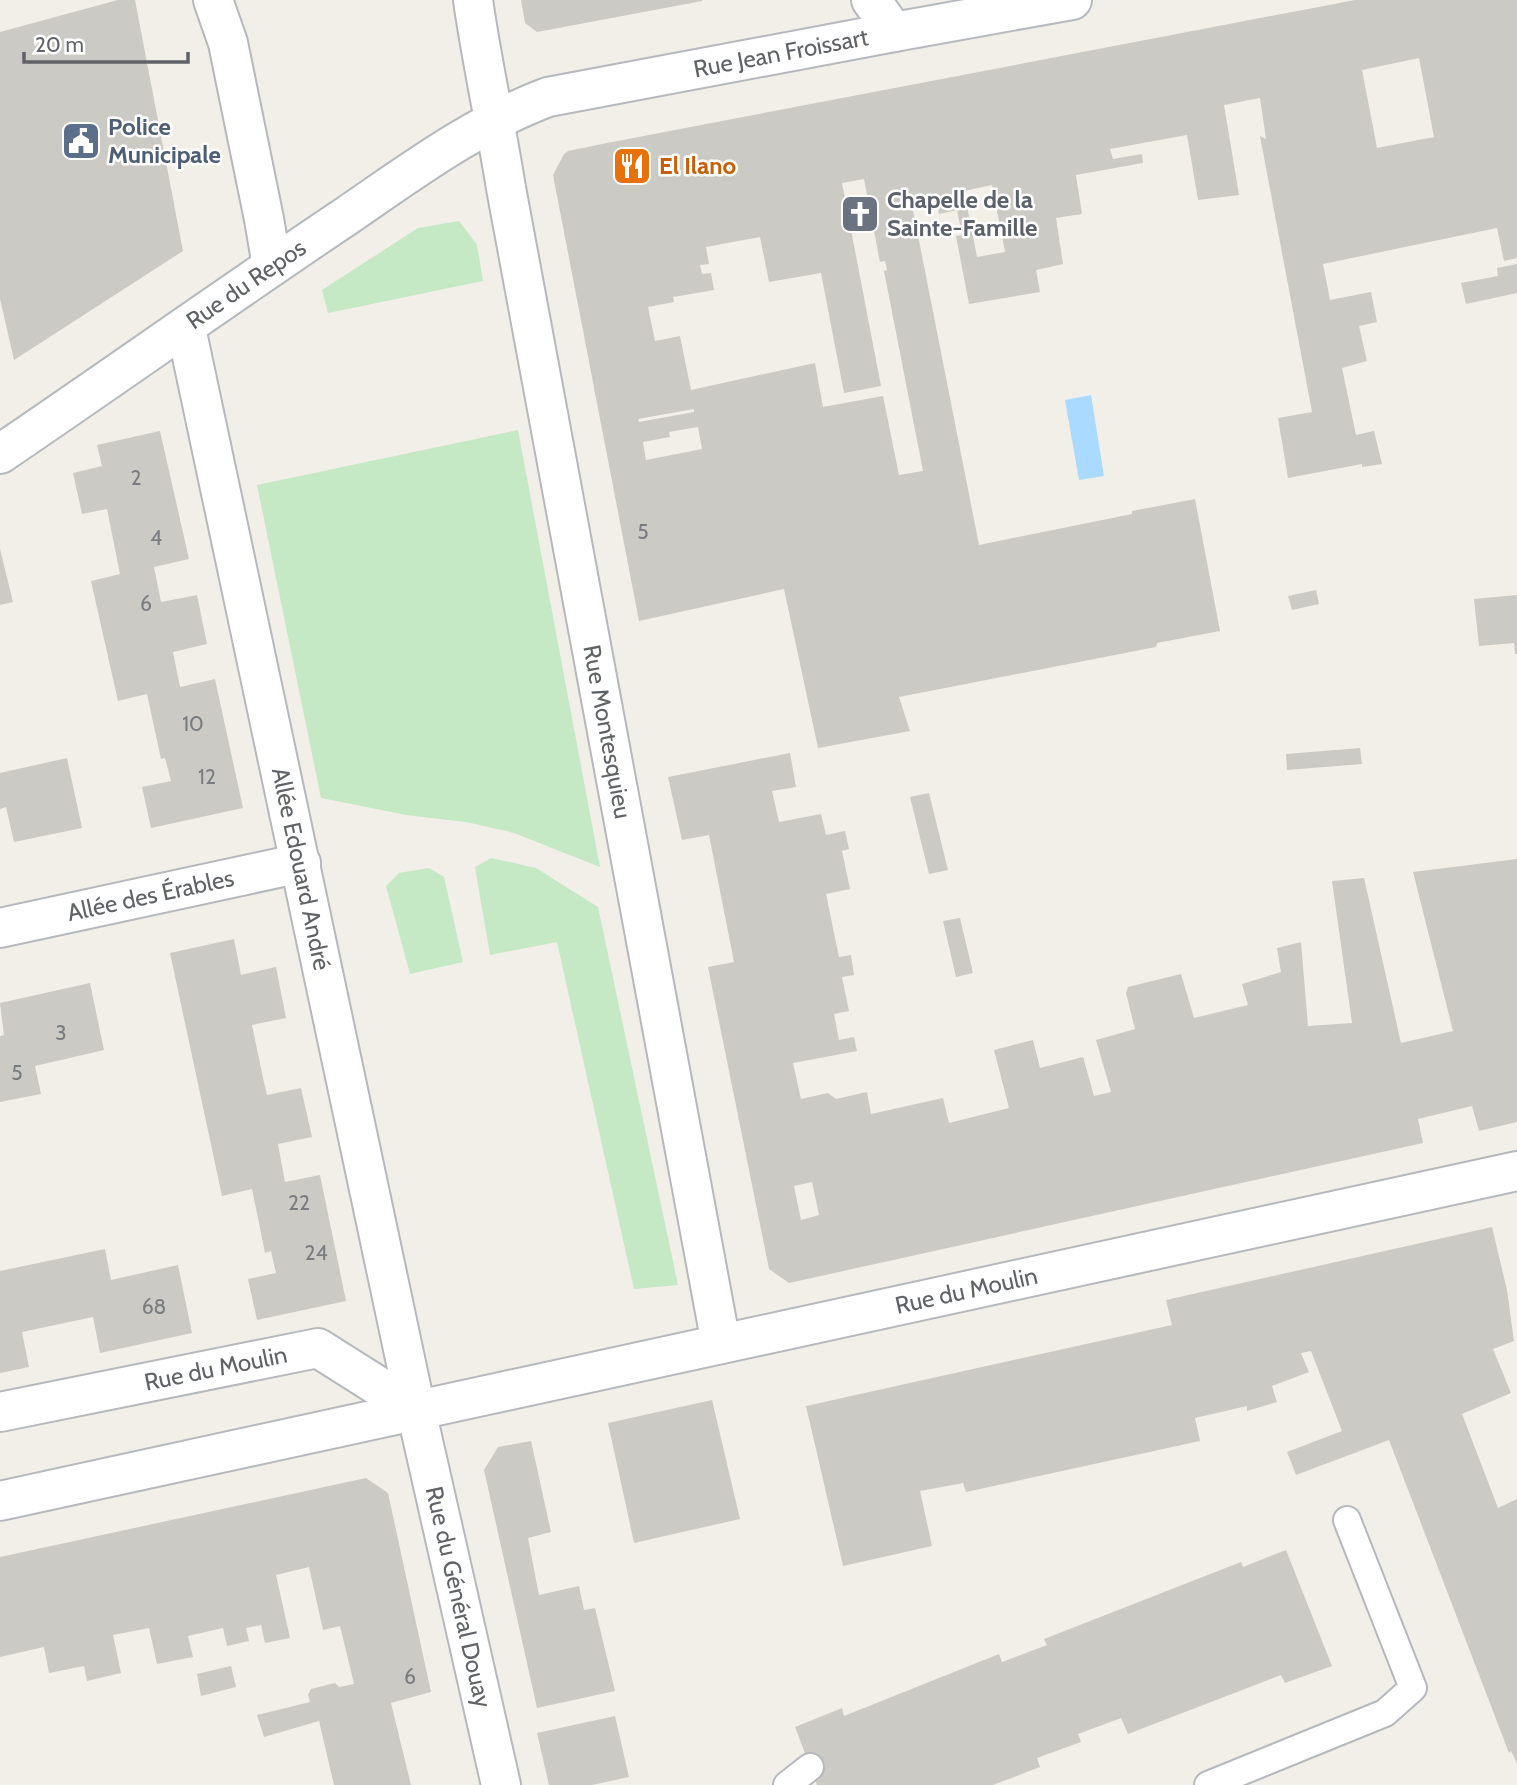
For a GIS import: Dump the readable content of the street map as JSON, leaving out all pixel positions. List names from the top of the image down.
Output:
{
  "streets": {
    "street": [
      "Rue Jean Froissart",
      "Rue du Repos",
      "Rue Montesquieu",
      "Allée Edouard André",
      "Allée des Érables",
      "Rue du Moulin",
      "Rue du Général Douay"
    ]
  },
  "crossings": [
    ["Rue Jean Froissart", "Rue du Repos"],
    ["Rue Jean Froissart", "Rue Montesquieu"],
    ["Rue du Repos", "Rue Montesquieu"],
    ["Rue du Repos", "Allée Edouard André"],
    ["Rue Montesquieu", "Rue du Moulin"],
    ["Allée Edouard André", "Allée des Érables"],
    ["Allée Edouard André", "Rue du Moulin"],
    ["Allée Edouard André", "Rue du Général Douay"],
    ["Rue du Moulin", "Rue du Général Douay"]
  ],
  "places": {
    "public building": ["Police Municipale"],
    "restaurant": ["El Ilano"],
    "church": ["Chapelle de la Sainte-Famille"]
  },
  "house_numbers": [
    "2",
    "5",
    "4",
    "6",
    "10",
    "12",
    "3",
    "5",
    "22",
    "24",
    "68",
    "6"
  ],
  "scale_bar": "20 m"
}
